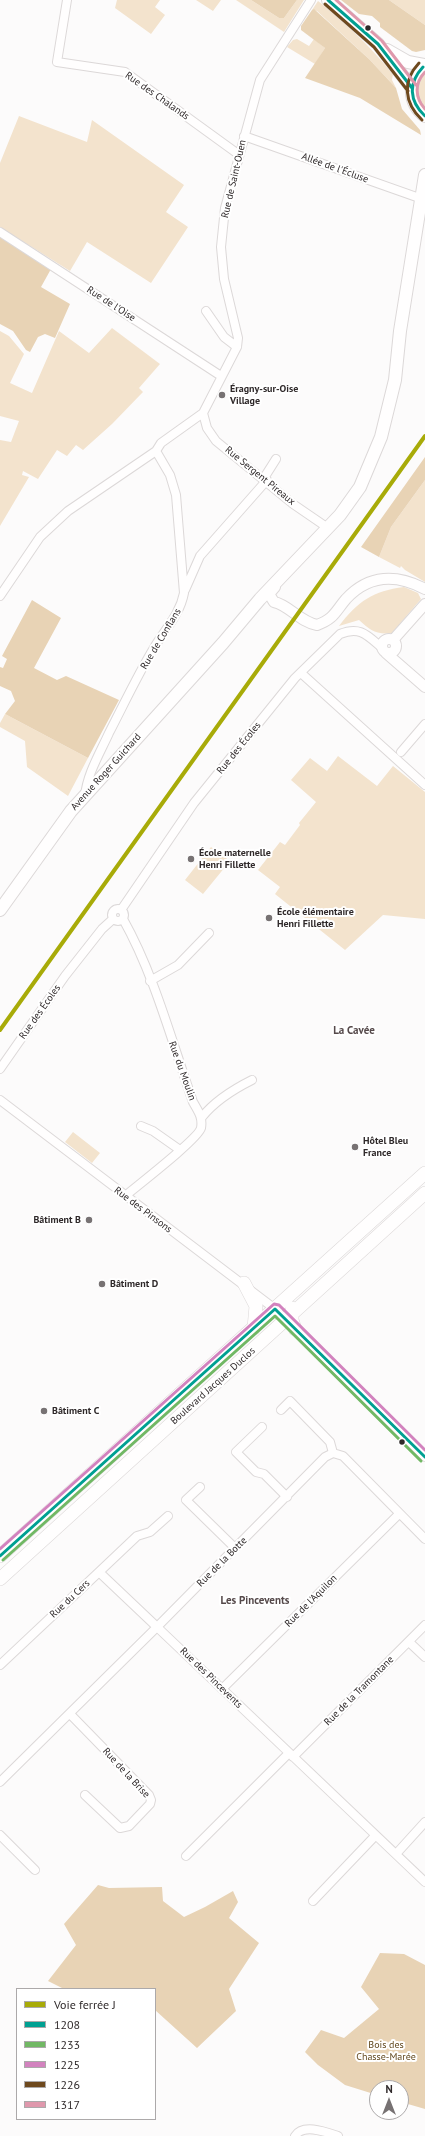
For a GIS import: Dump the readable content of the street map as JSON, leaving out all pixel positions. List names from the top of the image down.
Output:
{
  "streets": {
    "main road": ["Avenue Roger Guichard", "Boulevard Jacques Duclos"],
    "street": [
      "Rue des Chalands",
      "Allée de l'Écluse",
      "Rue de Saint-Ouen",
      "Rue de l'Oise",
      "Rue Sergent Pireaux",
      "Rue de Conflans",
      "Rue des Écoles",
      "Rue du Moulin",
      "Rue des Pinsons",
      "Rue de la Botte",
      "Rue du Cers",
      "Rue de l'Aquilon",
      "Rue des Pincevents",
      "Rue de la Tramontane",
      "Rue de la Brise"
    ]
  },
  "crossings": [
    ["Rue des Chalands", "Rue de Saint-Ouen"],
    ["Allée de l'Écluse", "Rue de Saint-Ouen"],
    ["Allée de l'Écluse", "Avenue Roger Guichard"],
    ["Rue Sergent Pireaux", "Avenue Roger Guichard"],
    ["Rue de Conflans", "Avenue Roger Guichard"],
    ["Rue des Écoles", "Rue du Moulin"],
    ["Rue des Pinsons", "Boulevard Jacques Duclos"],
    ["Rue de la Botte", "Rue du Cers"],
    ["Rue de la Botte", "Rue des Pincevents"],
    ["Rue du Cers", "Rue des Pincevents"],
    ["Rue de l'Aquilon", "Rue des Pincevents"],
    ["Rue des Pincevents", "Rue de la Tramontane"]
  ],
  "districts": ["La Cavée", "Les Pincevents"],
  "parks": ["Bois des Chasse-Marée"],
  "places": [
    "Éragny-sur-Oise Village",
    "École maternelle Henri Fillette",
    "École élémentaire Henri Fillette",
    "Hôtel Bleu France",
    "Bâtiment B",
    "Bâtiment D",
    "Bâtiment C"
  ],
  "lines": [
    "transit line 1208",
    "transit line 1317",
    "transit line 1226",
    "rail line J",
    "transit line 1225",
    "transit line 1233"
  ],
  "legend": [
    "Voie ferrée J",
    "1208",
    "1233",
    "1225",
    "1226",
    "1317"
  ],
  "north": "top"
}
